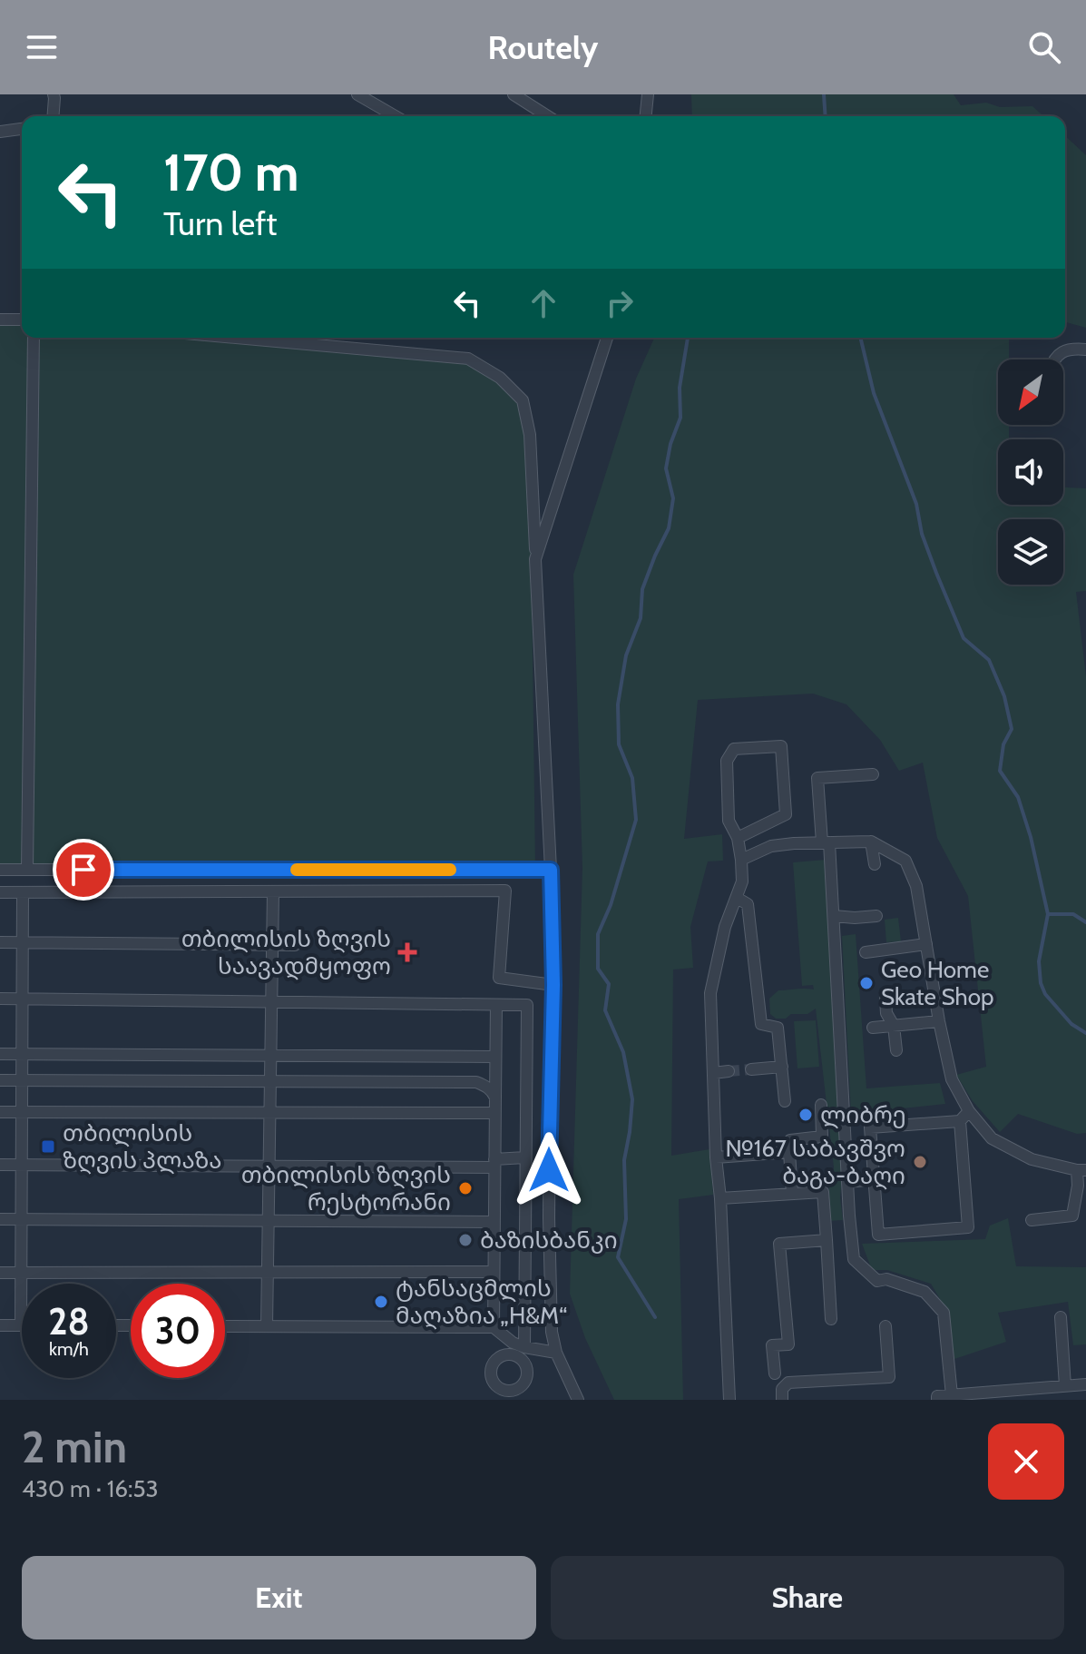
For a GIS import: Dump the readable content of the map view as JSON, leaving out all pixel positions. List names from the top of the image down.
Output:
{
  "places": {
    "health": ["თბილისის ზღვის საავადმყოფო"],
    "other": [
      "Geo Home Skate Shop",
      "ლიბრე",
      "№167 საბავშვო ბაგა-ბაღი",
      "თბილისის ზღვის რესტორანი",
      "ბაზისბანკი",
      "ტანსაცმლის მაღაზია „H&M“"
    ],
    "transit": ["თბილისის ზღვის პლაზა"]
  },
  "north": "bottom left",
  "page": {
    "header": "Routely",
    "turn": ["170 m", "Turn left"],
    "speed": "28 km/h",
    "limit": "30",
    "heading": ["2 min", "430 m · 16:53"],
    "buttons": ["Exit", "Share"]
  }
}
